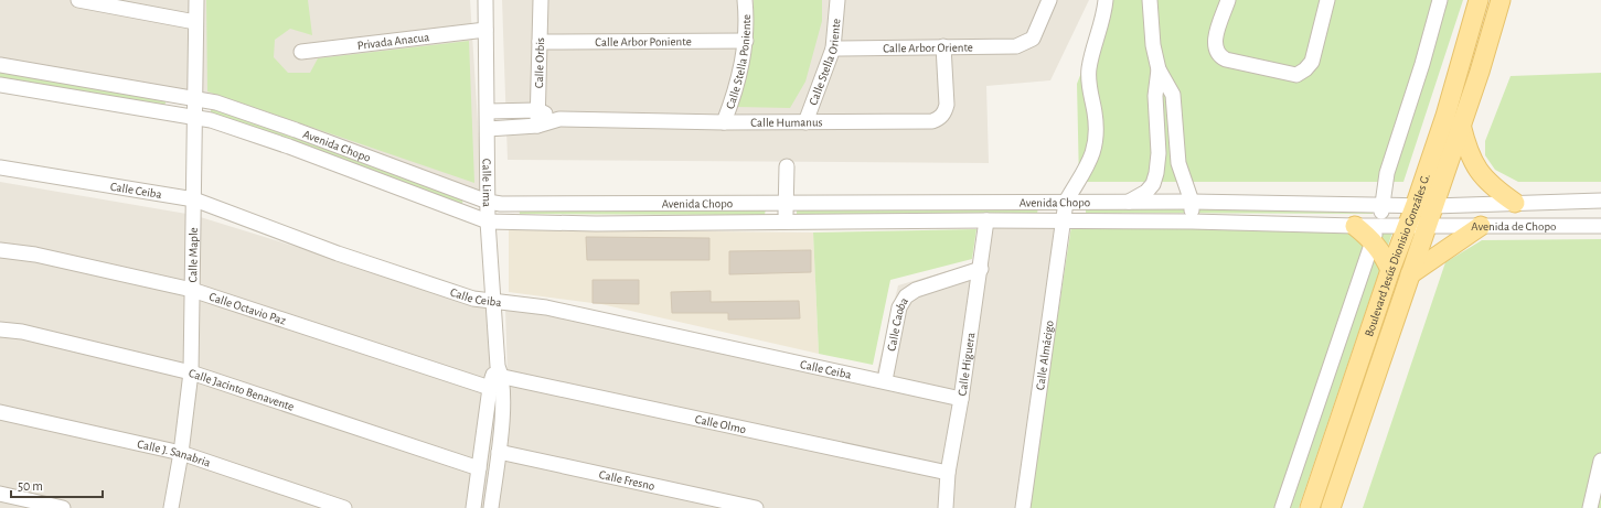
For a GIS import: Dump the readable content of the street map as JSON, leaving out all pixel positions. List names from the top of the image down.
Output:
{
  "streets": {
    "main road": ["Boulevard Jesús Dionisio Gonzáles G."],
    "street": [
      "Privada Anacua",
      "Calle Arbor Poniente",
      "Calle Arbor Oriente",
      "Calle Stella Poniente",
      "Calle Stella Oriente",
      "Calle Orbis",
      "Calle Humanus",
      "Avenida Chopo",
      "Calle Lima",
      "Calle Ceiba",
      "Avenida de Chopo",
      "Calle Maple",
      "Calle Octavio Paz",
      "Calle Caoba",
      "Calle Almácigo",
      "Calle Higuera",
      "Calle Jacinto Benavente",
      "Calle Olmo",
      "Calle J. Sanabria",
      "Calle Fresno"
    ]
  },
  "crossings": [
    ["Privada Anacua", "Calle Lima"],
    ["Calle Arbor Poniente", "Calle Stella Poniente"],
    ["Calle Arbor Poniente", "Calle Orbis"],
    ["Calle Arbor Oriente", "Calle Stella Oriente"],
    ["Calle Arbor Oriente", "Calle Humanus"],
    ["Calle Stella Poniente", "Calle Humanus"],
    ["Calle Stella Oriente", "Calle Humanus"],
    ["Calle Orbis", "Calle Humanus"],
    ["Calle Humanus", "Calle Lima"],
    ["Avenida Chopo", "Calle Lima"],
    ["Avenida Chopo", "Avenida de Chopo"],
    ["Avenida Chopo", "Calle Maple"],
    ["Avenida Chopo", "Boulevard Jesús Dionisio Gonzáles G."],
    ["Avenida Chopo", "Calle Almácigo"],
    ["Avenida Chopo", "Calle Higuera"],
    ["Calle Lima", "Calle Ceiba"],
    ["Calle Lima", "Calle Octavio Paz"],
    ["Calle Lima", "Calle Jacinto Benavente"],
    ["Calle Lima", "Calle Olmo"],
    ["Calle Lima", "Calle Fresno"],
    ["Calle Ceiba", "Calle Maple"],
    ["Calle Ceiba", "Calle Caoba"],
    ["Calle Ceiba", "Calle Higuera"],
    ["Avenida de Chopo", "Boulevard Jesús Dionisio Gonzáles G."],
    ["Calle Maple", "Calle Octavio Paz"],
    ["Calle Maple", "Calle Jacinto Benavente"],
    ["Calle Maple", "Calle J. Sanabria"],
    ["Calle Octavio Paz", "Calle Olmo"],
    ["Calle Caoba", "Calle Higuera"],
    ["Calle Higuera", "Calle Olmo"]
  ],
  "scale_bar": "50 m"
}
